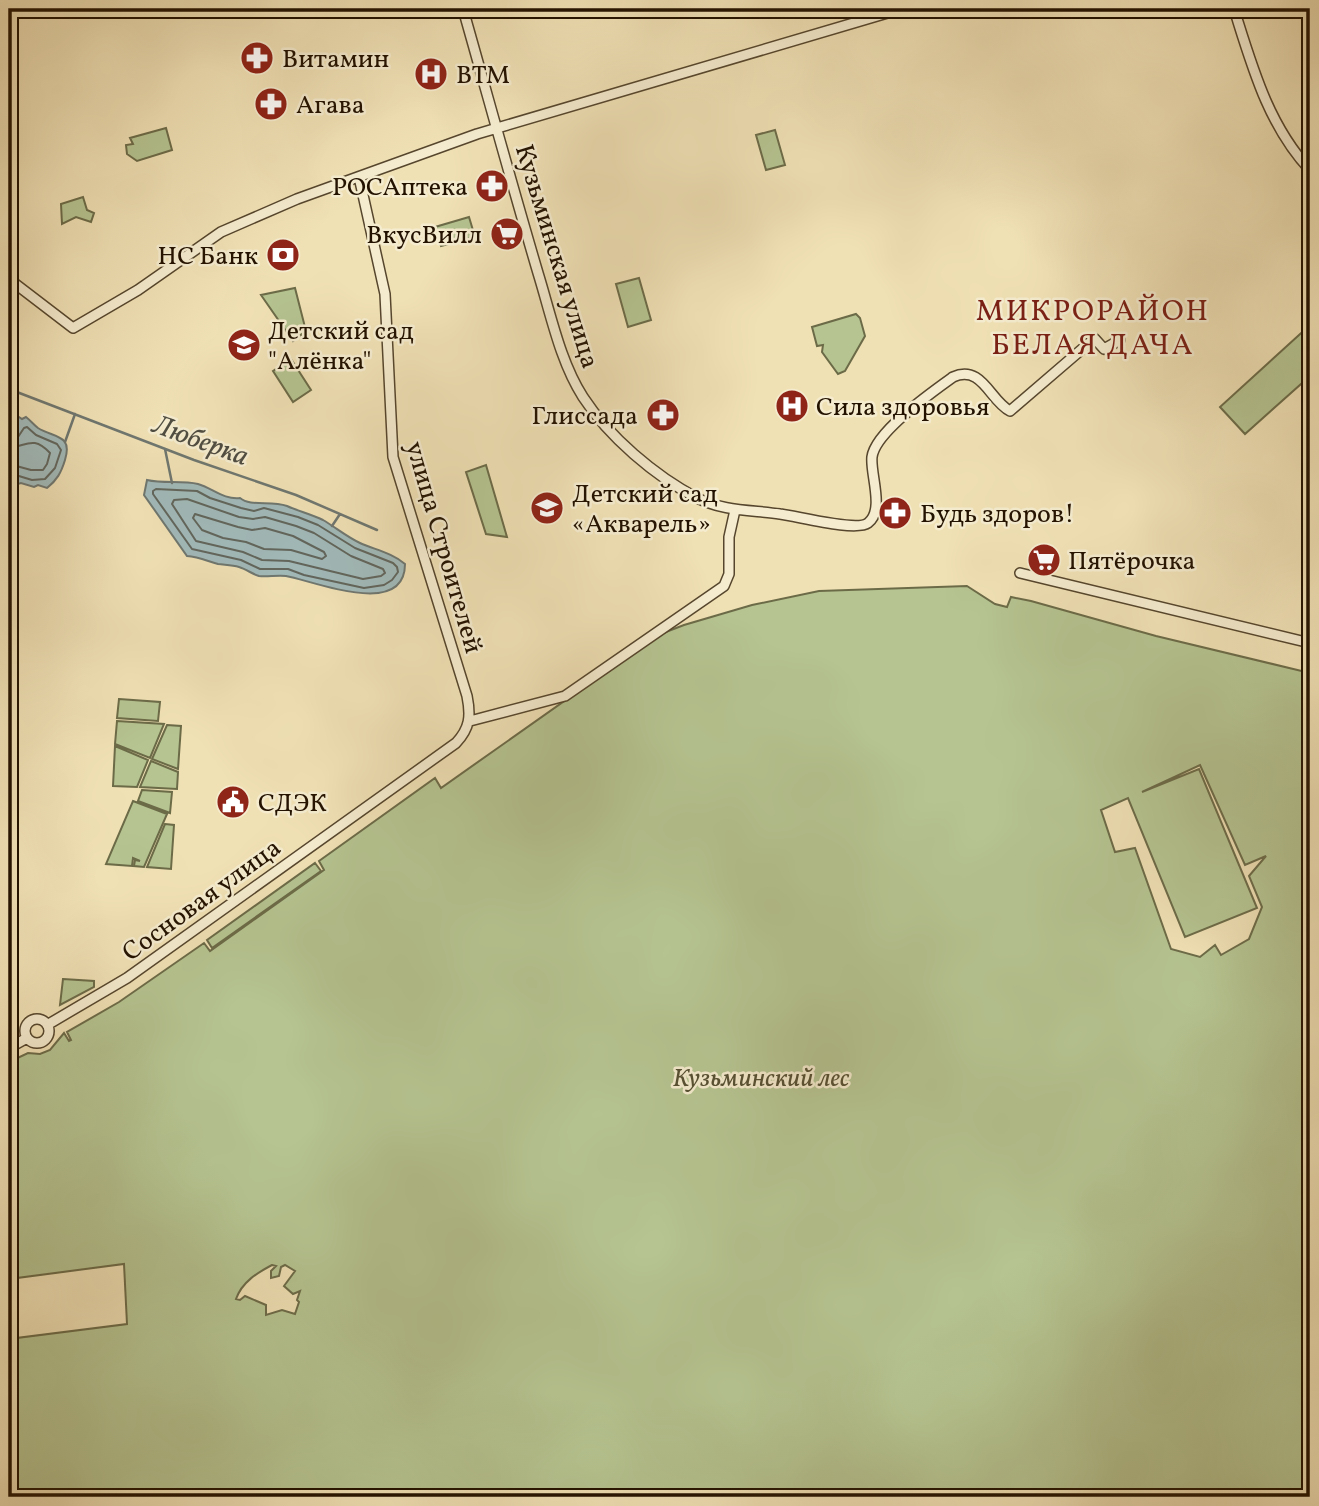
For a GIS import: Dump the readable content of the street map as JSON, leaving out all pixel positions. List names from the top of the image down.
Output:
{
  "streets": {
    "street": ["Кузьминская улица", "улица Строителей", "Сосновая улица"]
  },
  "crossings": [
    ["улица Строителей", "Сосновая улица"]
  ],
  "districts": ["МИКРОРАЙОН БЕЛАЯ ДАЧА"],
  "water": ["Люберка"],
  "parks": ["Кузьминский лес"],
  "places": {
    "pharmacy": [
      "Витамин",
      "Агава",
      "РОСАптека",
      "Глиссада",
      "Будь здоров!"
    ],
    "hospital": ["ВТМ", "Сила здоровья"],
    "supermarket": ["ВкусВилл", "Пятёрочка"],
    "bank": ["НС Банк"],
    "school or university": ["Детский сад \"Алёнка\"", "Детский сад «Акварель»"],
    "public building": ["СДЭК"]
  }
}
